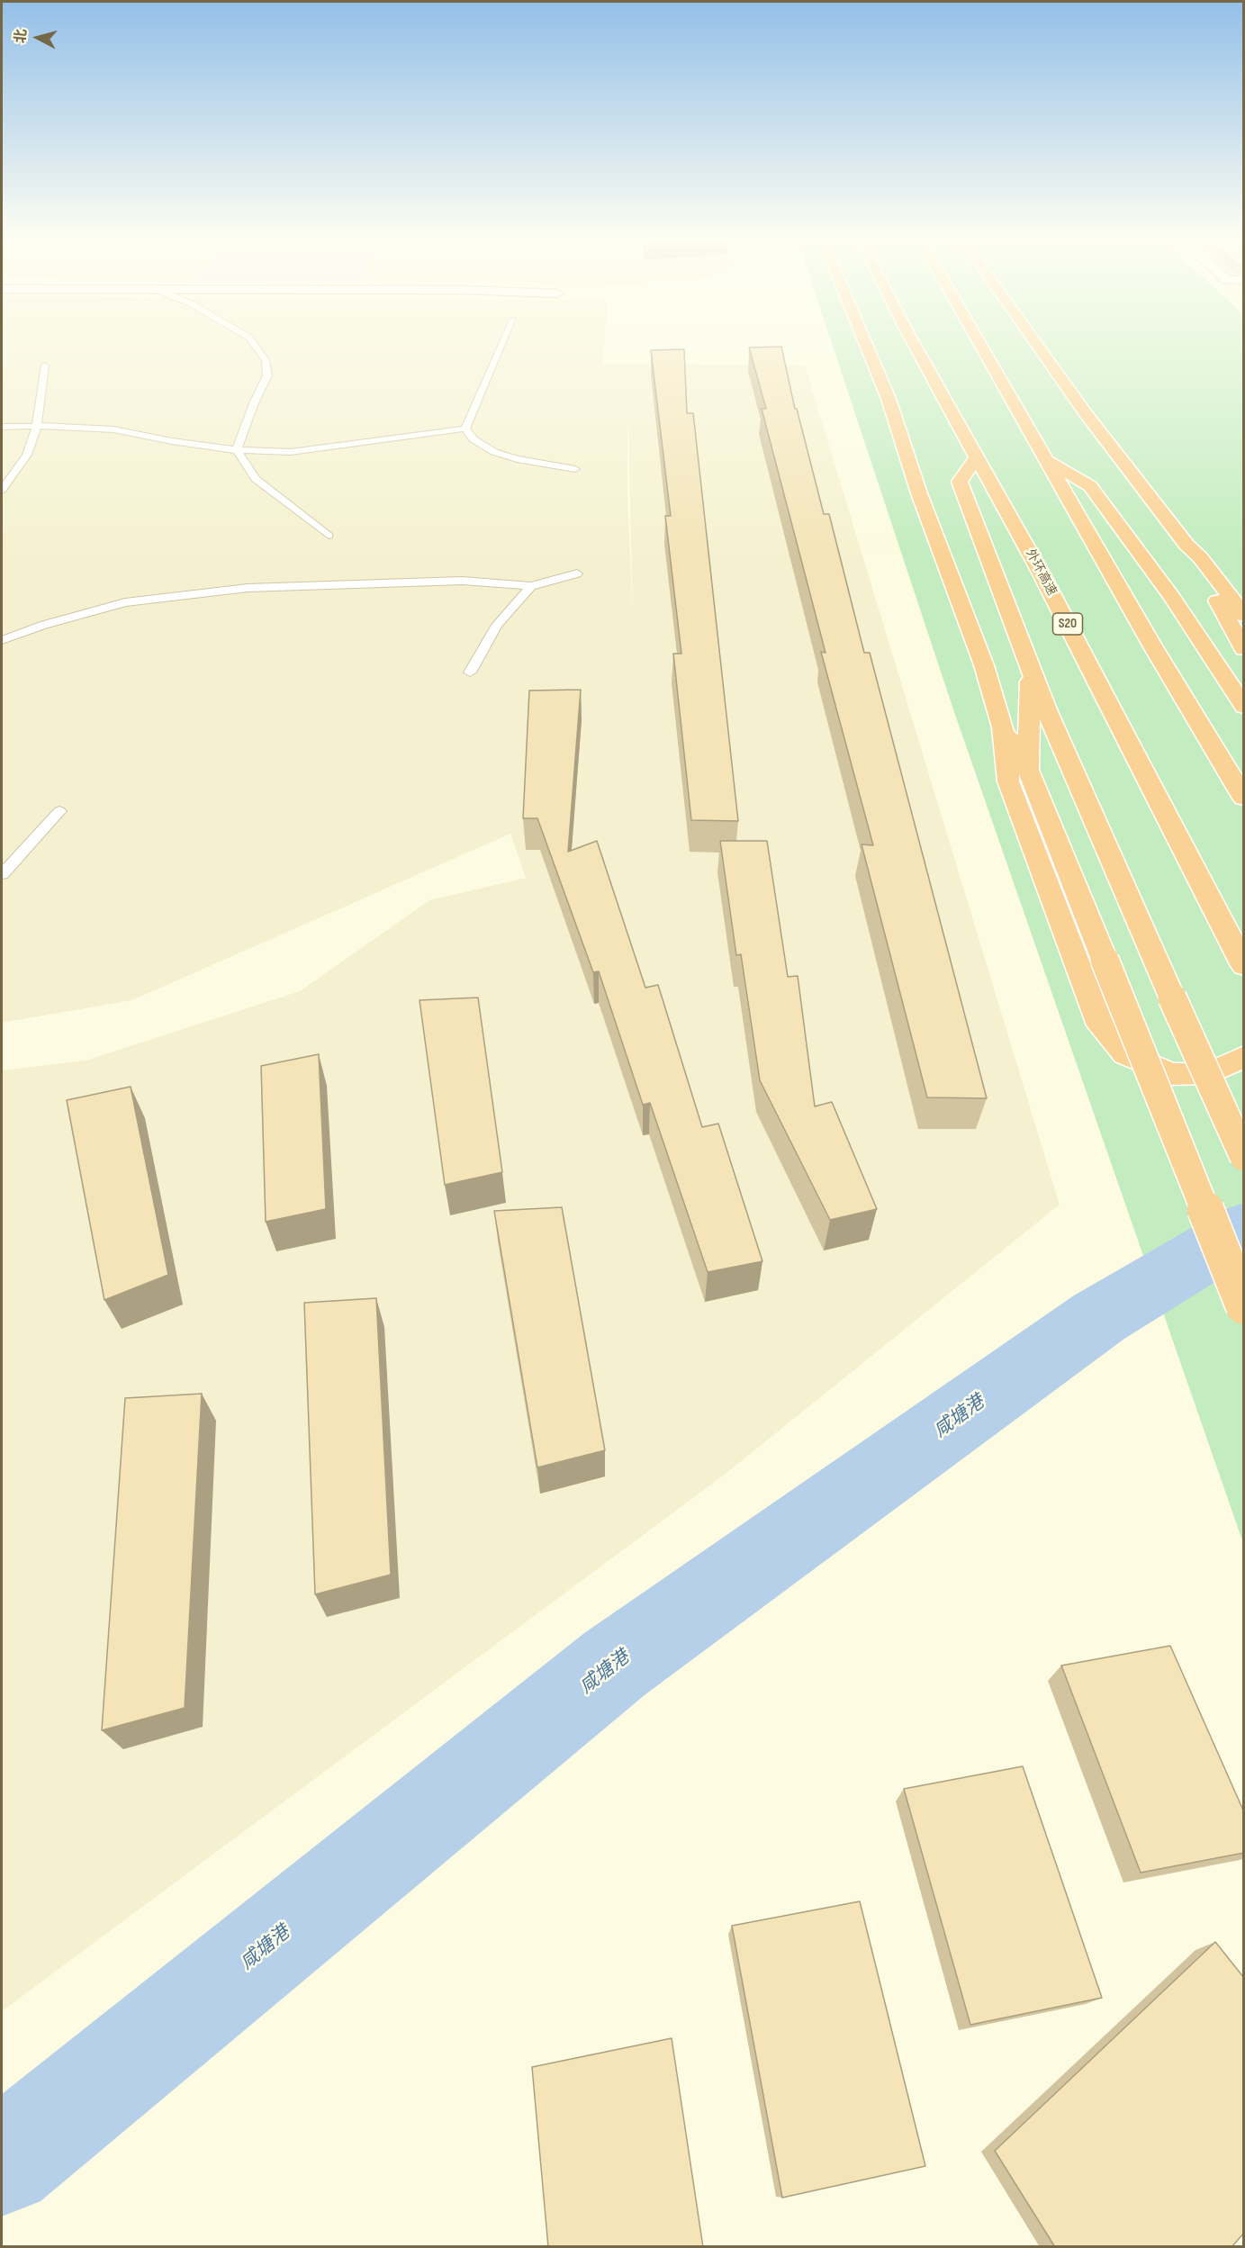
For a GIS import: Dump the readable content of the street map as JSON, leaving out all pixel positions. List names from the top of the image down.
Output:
{
  "streets": {
    "highway": ["外环高速", "S20"]
  },
  "water": ["咸塘港"],
  "north": "left"
}
